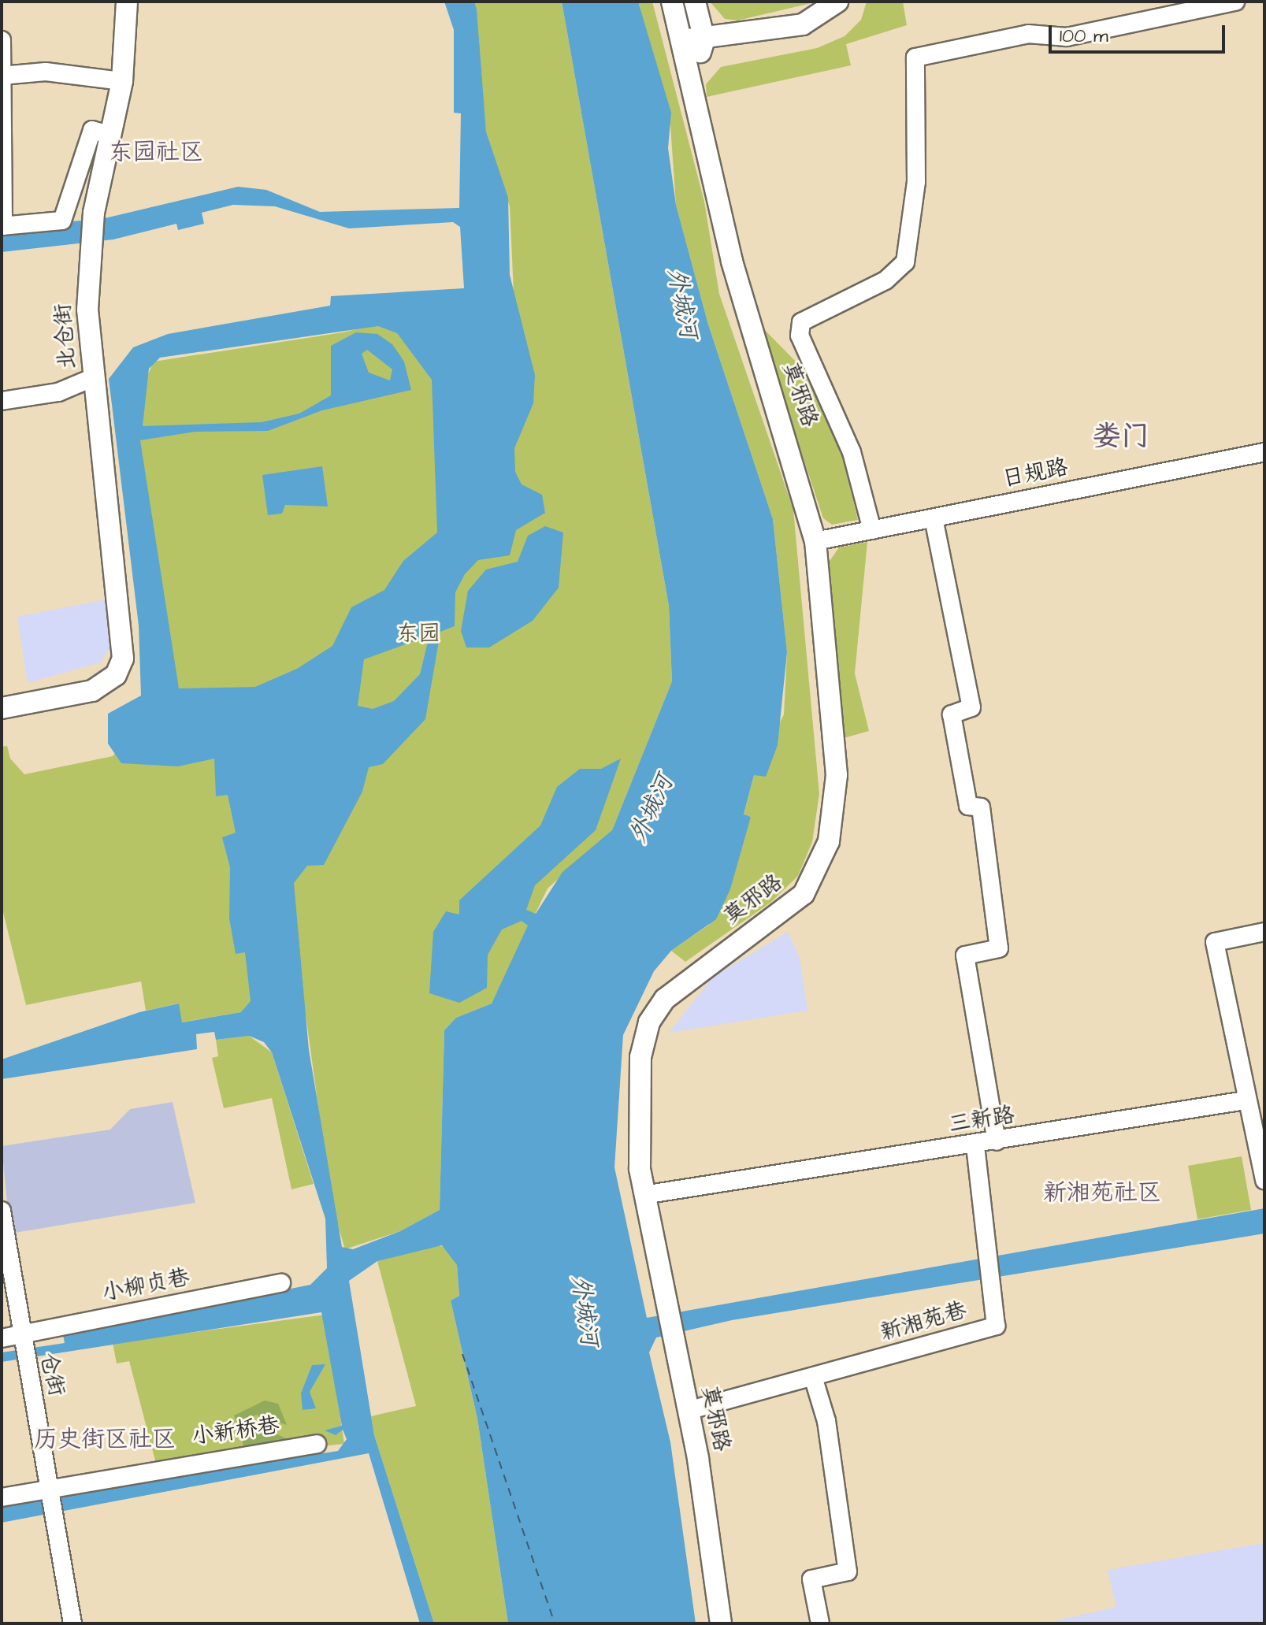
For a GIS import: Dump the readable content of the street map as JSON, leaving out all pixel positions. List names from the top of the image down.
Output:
{
  "streets": {
    "main road": ["北仓街", "莫邪路"],
    "street": [
      "日规路",
      "三新路",
      "小柳贞巷",
      "新湘苑巷",
      "仓街",
      "小新桥巷"
    ]
  },
  "crossings": [
    ["莫邪路", "日规路"],
    ["莫邪路", "三新路"],
    ["莫邪路", "新湘苑巷"],
    ["三新路", "新湘苑巷"],
    ["小柳贞巷", "仓街"],
    ["仓街", "小新桥巷"]
  ],
  "districts": [
    "东园社区",
    "娄门",
    "新湘苑社区",
    "历史街区社区"
  ],
  "water": ["外城河"],
  "parks": ["东园"],
  "scale_bar": "100 m"
}
